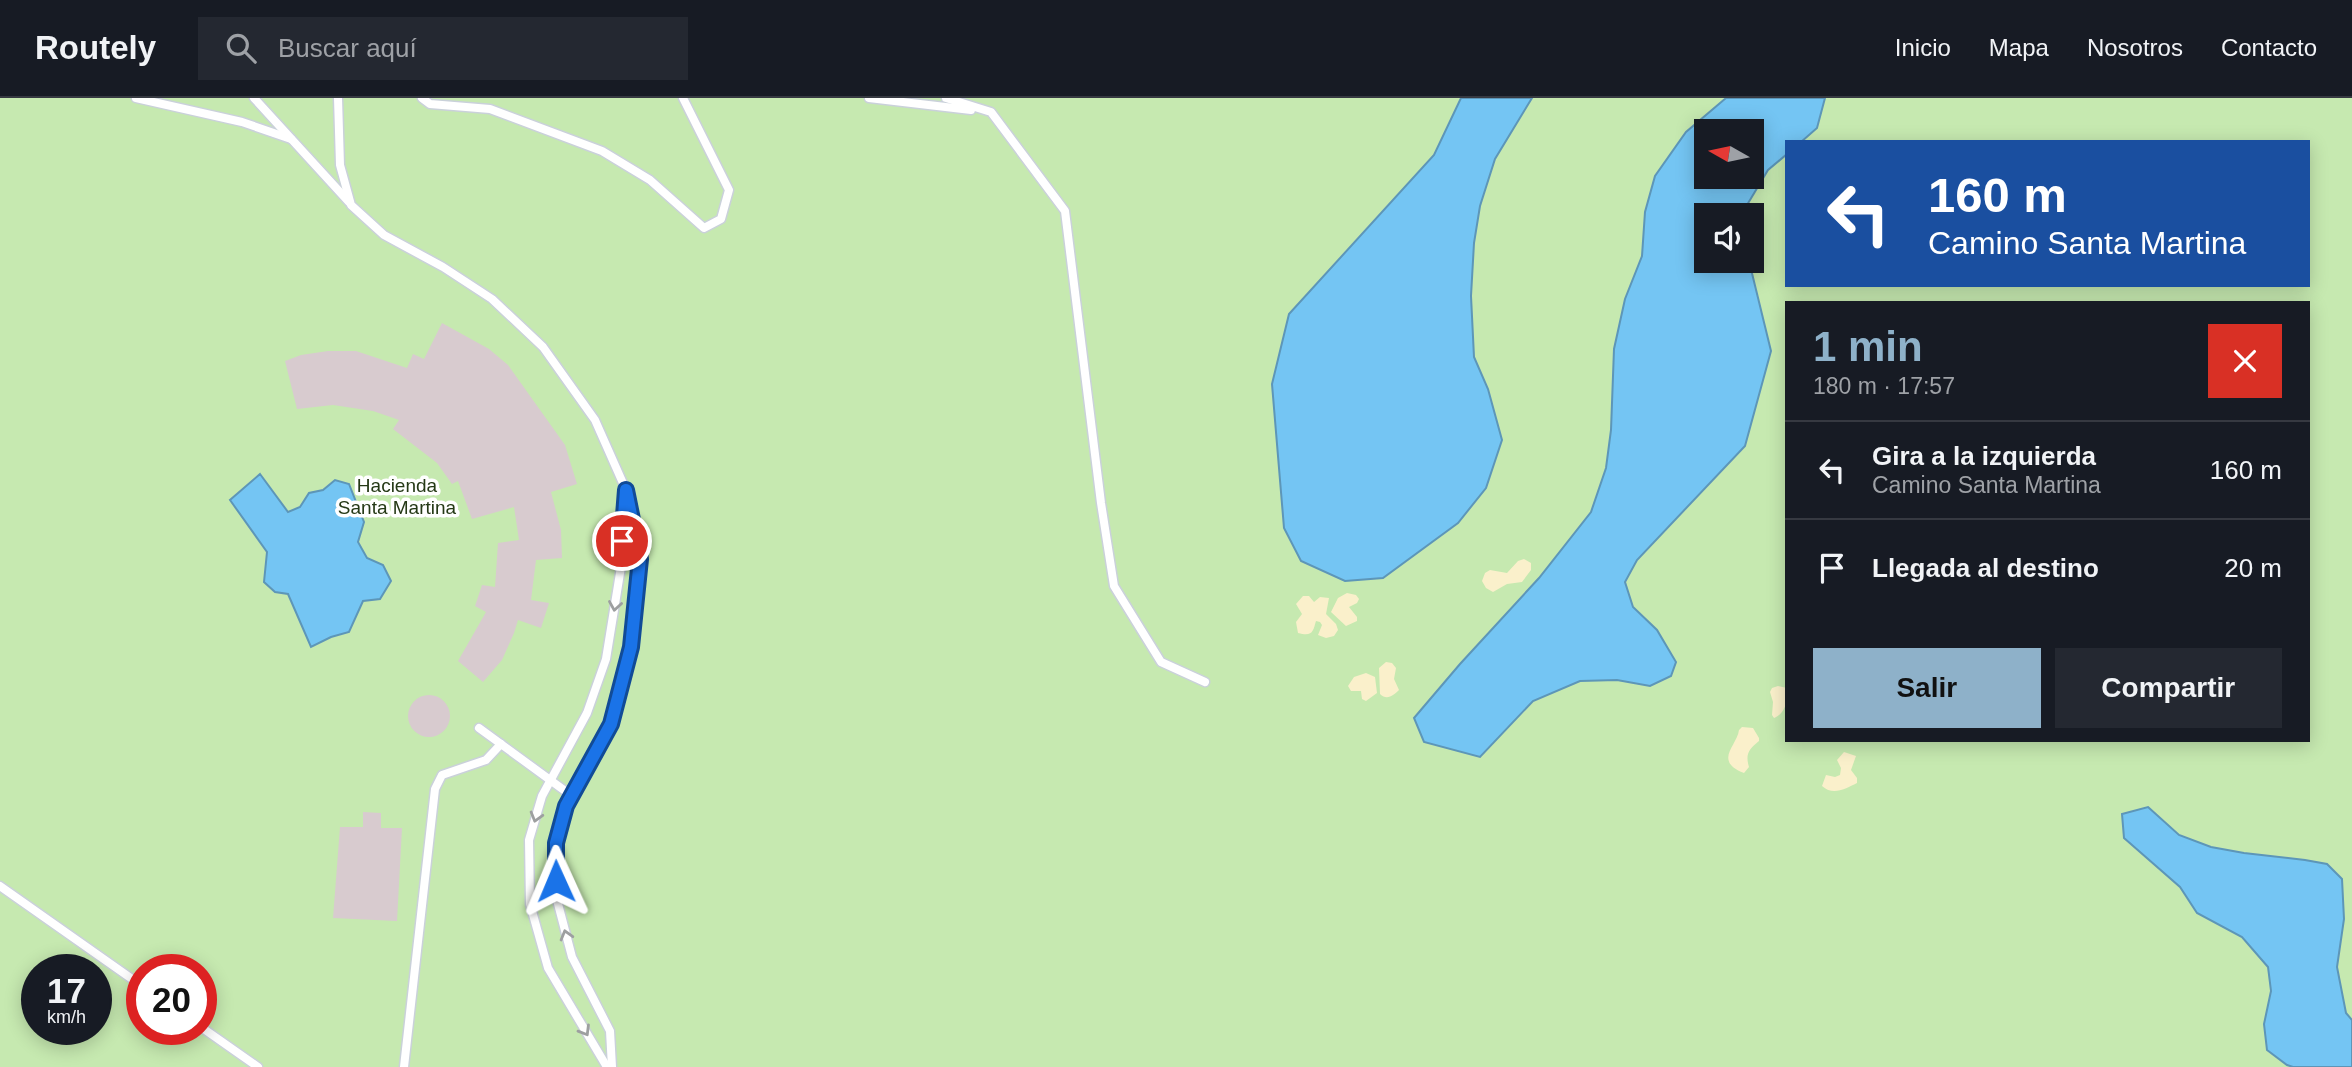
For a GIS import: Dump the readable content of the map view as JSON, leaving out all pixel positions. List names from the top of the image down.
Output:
{
  "parks": ["Hacienda Santa Martina"],
  "north": "left",
  "page": {
    "header": "Routely",
    "search": "Buscar aquí",
    "nav": [
      "Inicio",
      "Mapa",
      "Nosotros",
      "Contacto"
    ],
    "turn": ["160 m", "Camino Santa Martina"],
    "heading": ["1 min", "180 m · 17:57"],
    "list": [
      {
        "name": "Gira a la izquierda",
        "note": "Camino Santa Martina",
        "value": "160 m"
      },
      {
        "name": "Llegada al destino",
        "value": "20 m"
      }
    ],
    "buttons": ["Salir", "Compartir"],
    "speed": "17 km/h",
    "limit": "20"
  }
}
